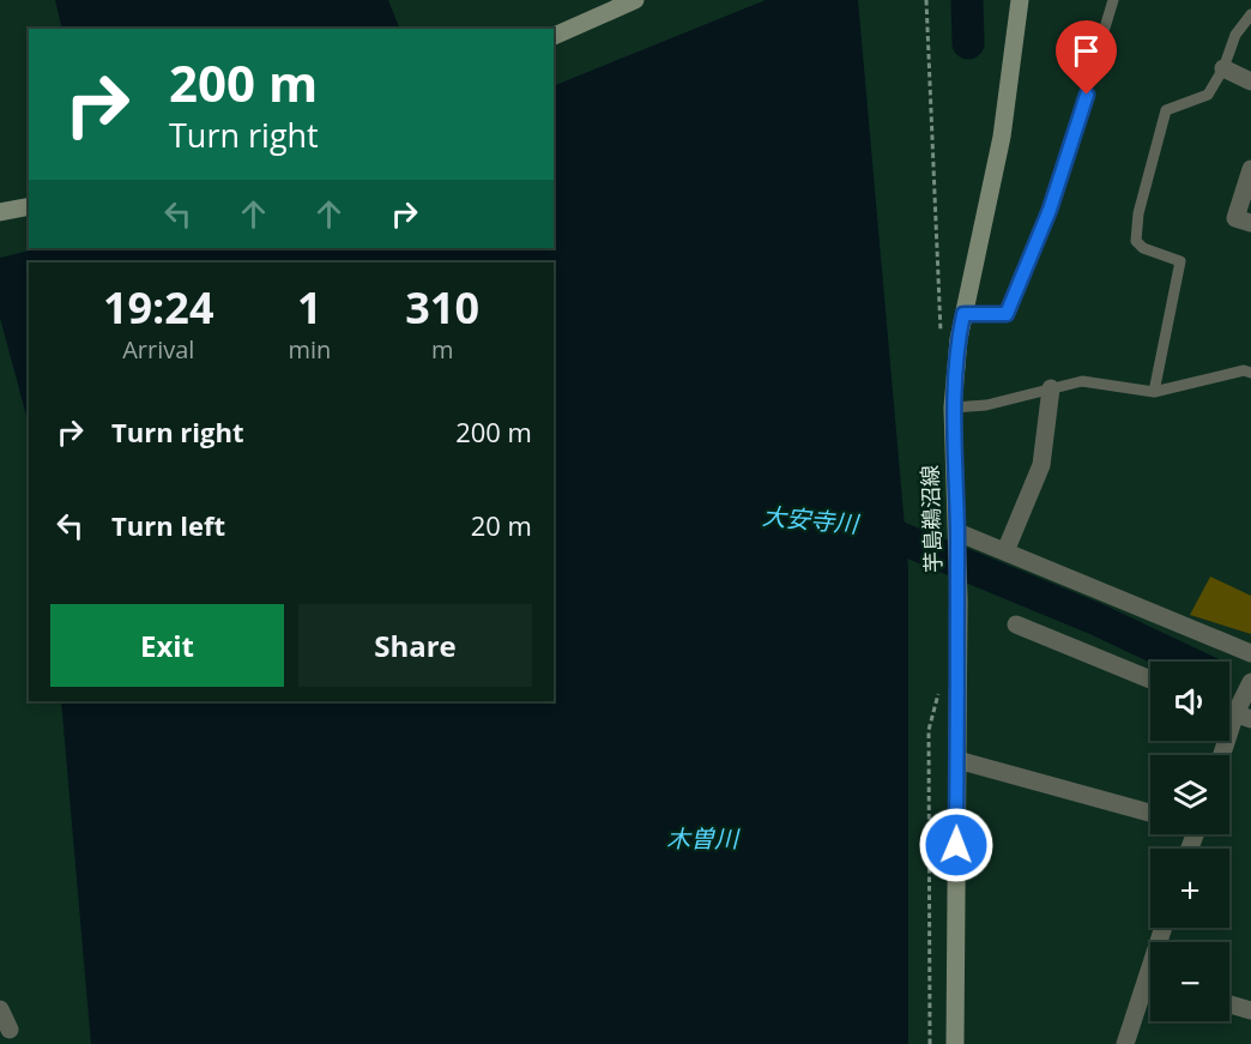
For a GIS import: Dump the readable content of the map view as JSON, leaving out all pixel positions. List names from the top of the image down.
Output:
{
  "streets": {
    "main road": ["芋島鵜沼線"]
  },
  "water": ["大安寺川", "木曽川"],
  "page": {
    "turn": ["200 m", "Turn right"],
    "eta": [
      "19:24",
      "Arrival",
      "1",
      "min",
      "310",
      "m"
    ],
    "list": [
      {
        "name": "Turn right",
        "value": "200 m"
      },
      {
        "name": "Turn left",
        "value": "20 m"
      }
    ],
    "buttons": ["Exit", "Share"],
    "map_buttons": ["+", "−"]
  }
}
